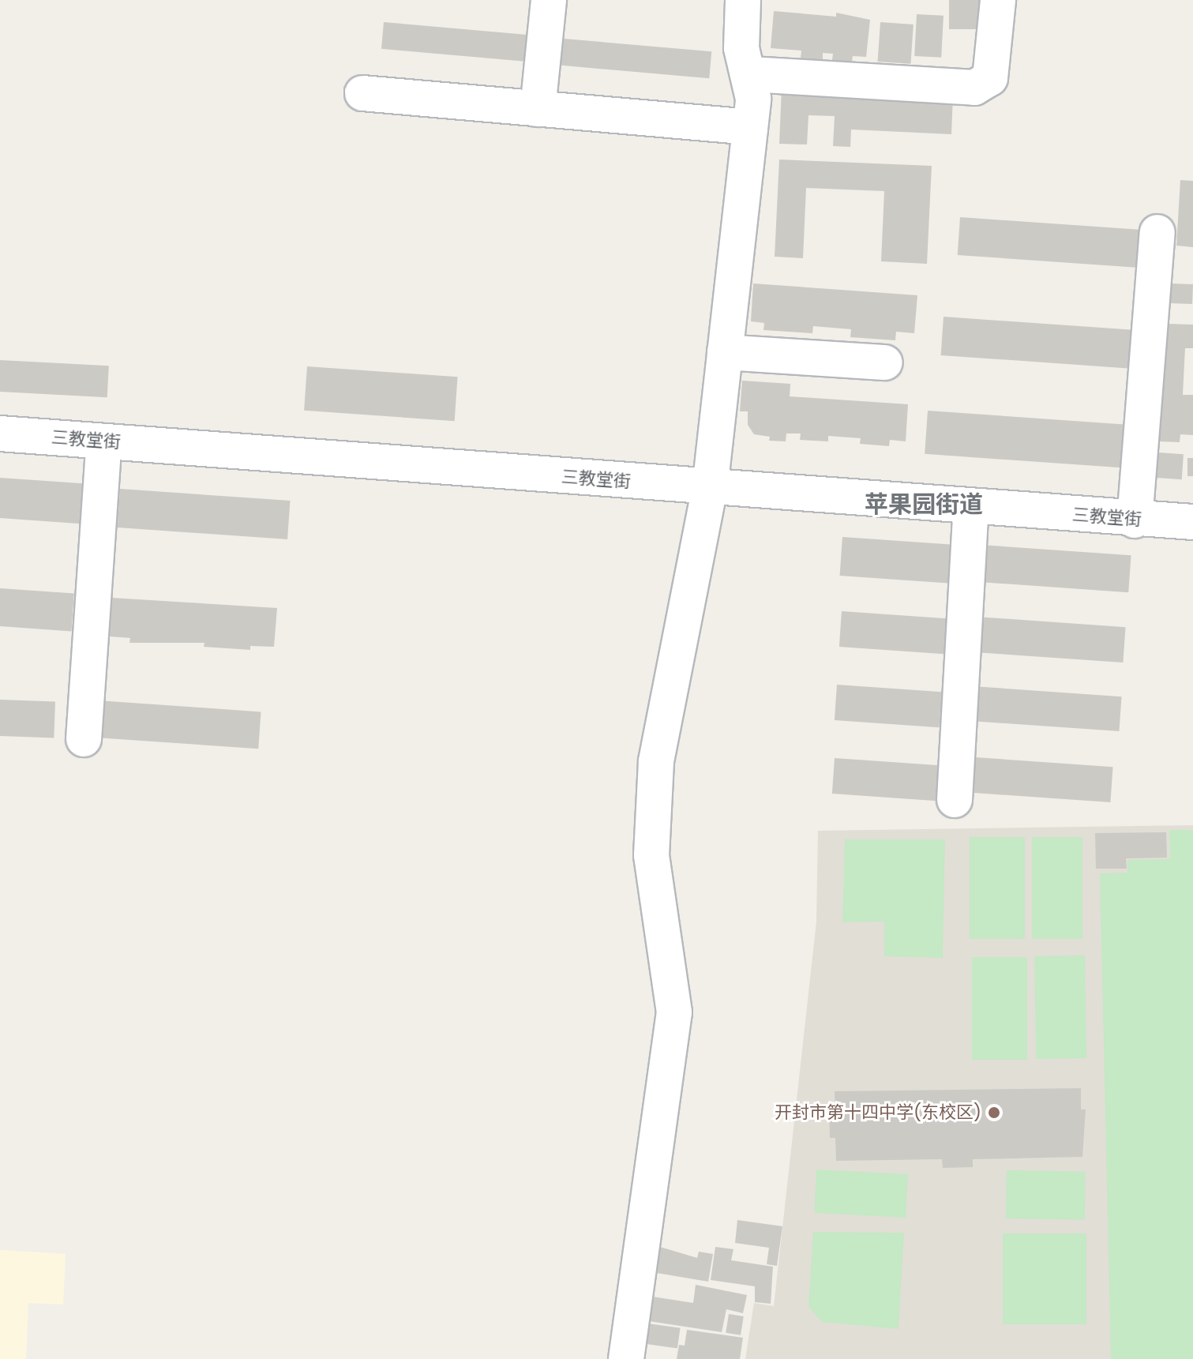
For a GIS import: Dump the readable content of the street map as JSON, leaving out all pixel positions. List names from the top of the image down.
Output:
{
  "streets": {
    "street": ["三教堂街"]
  },
  "districts": ["苹果园街道"],
  "places": ["开封市第十四中学(东校区)"]
}
